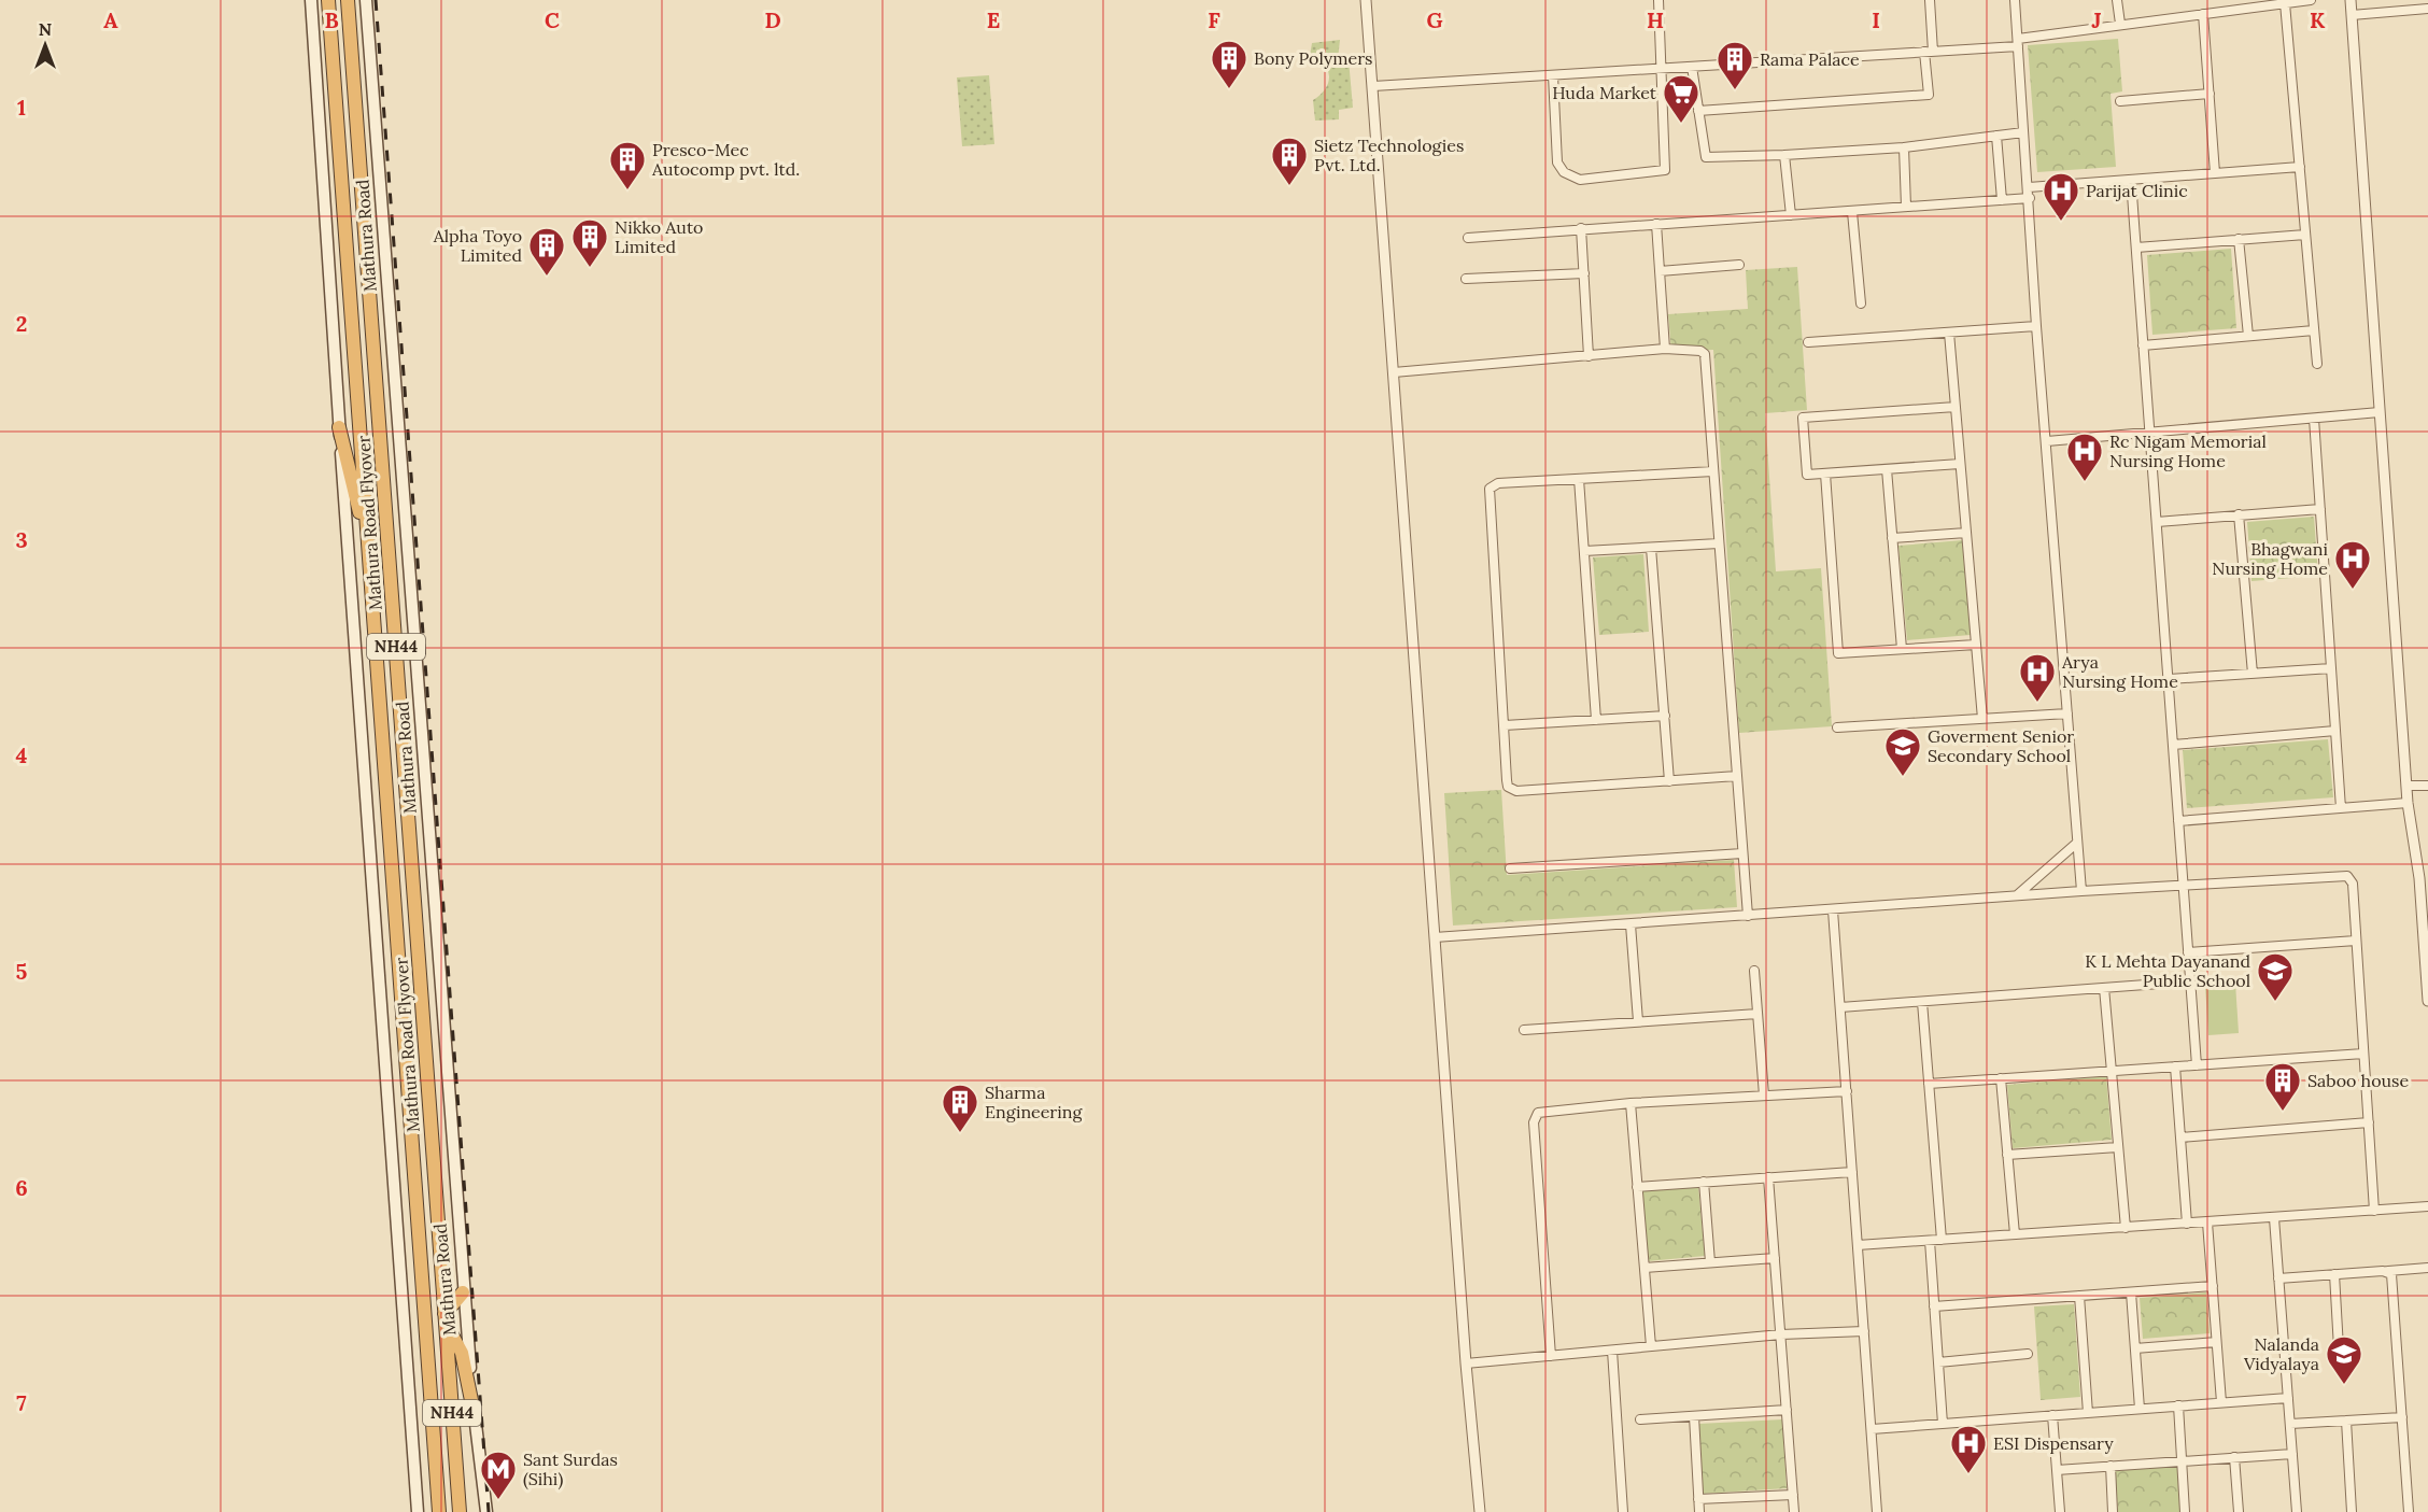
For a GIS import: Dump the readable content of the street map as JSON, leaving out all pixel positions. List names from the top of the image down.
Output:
{
  "streets": {
    "highway": ["Mathura Road", "Mathura Road Flyover", "NH44"]
  },
  "crossings": [
    ["Mathura Road", "Mathura Road Flyover"]
  ],
  "places": {
    "building": [
      "Bony Polymers",
      "Rama Palace",
      "Sietz Technologies Pvt. Ltd.",
      "Presco-Mec Autocomp pvt. ltd.",
      "Nikko Auto Limited",
      "Alpha Toyo Limited",
      "Saboo house",
      "Sharma Engineering"
    ],
    "supermarket": ["Huda Market"],
    "hospital": [
      "Parijat Clinic",
      "Rc Nigam Memorial Nursing Home",
      "Bhagwani Nursing Home",
      "Arya Nursing Home",
      "ESI Dispensary"
    ],
    "school or university": ["Goverment Senior Secondary School", "K L Mehta Dayanand Public School", "Nalanda Vidyalaya"],
    "metro station": ["Sant Surdas (Sihi)"]
  },
  "north": "top",
  "grid": {
    "columns": [
      "A",
      "B",
      "C",
      "D",
      "E",
      "F",
      "G",
      "H",
      "I",
      "J",
      "K"
    ],
    "rows": [
      "1",
      "2",
      "3",
      "4",
      "5",
      "6",
      "7"
    ]
  }
}
